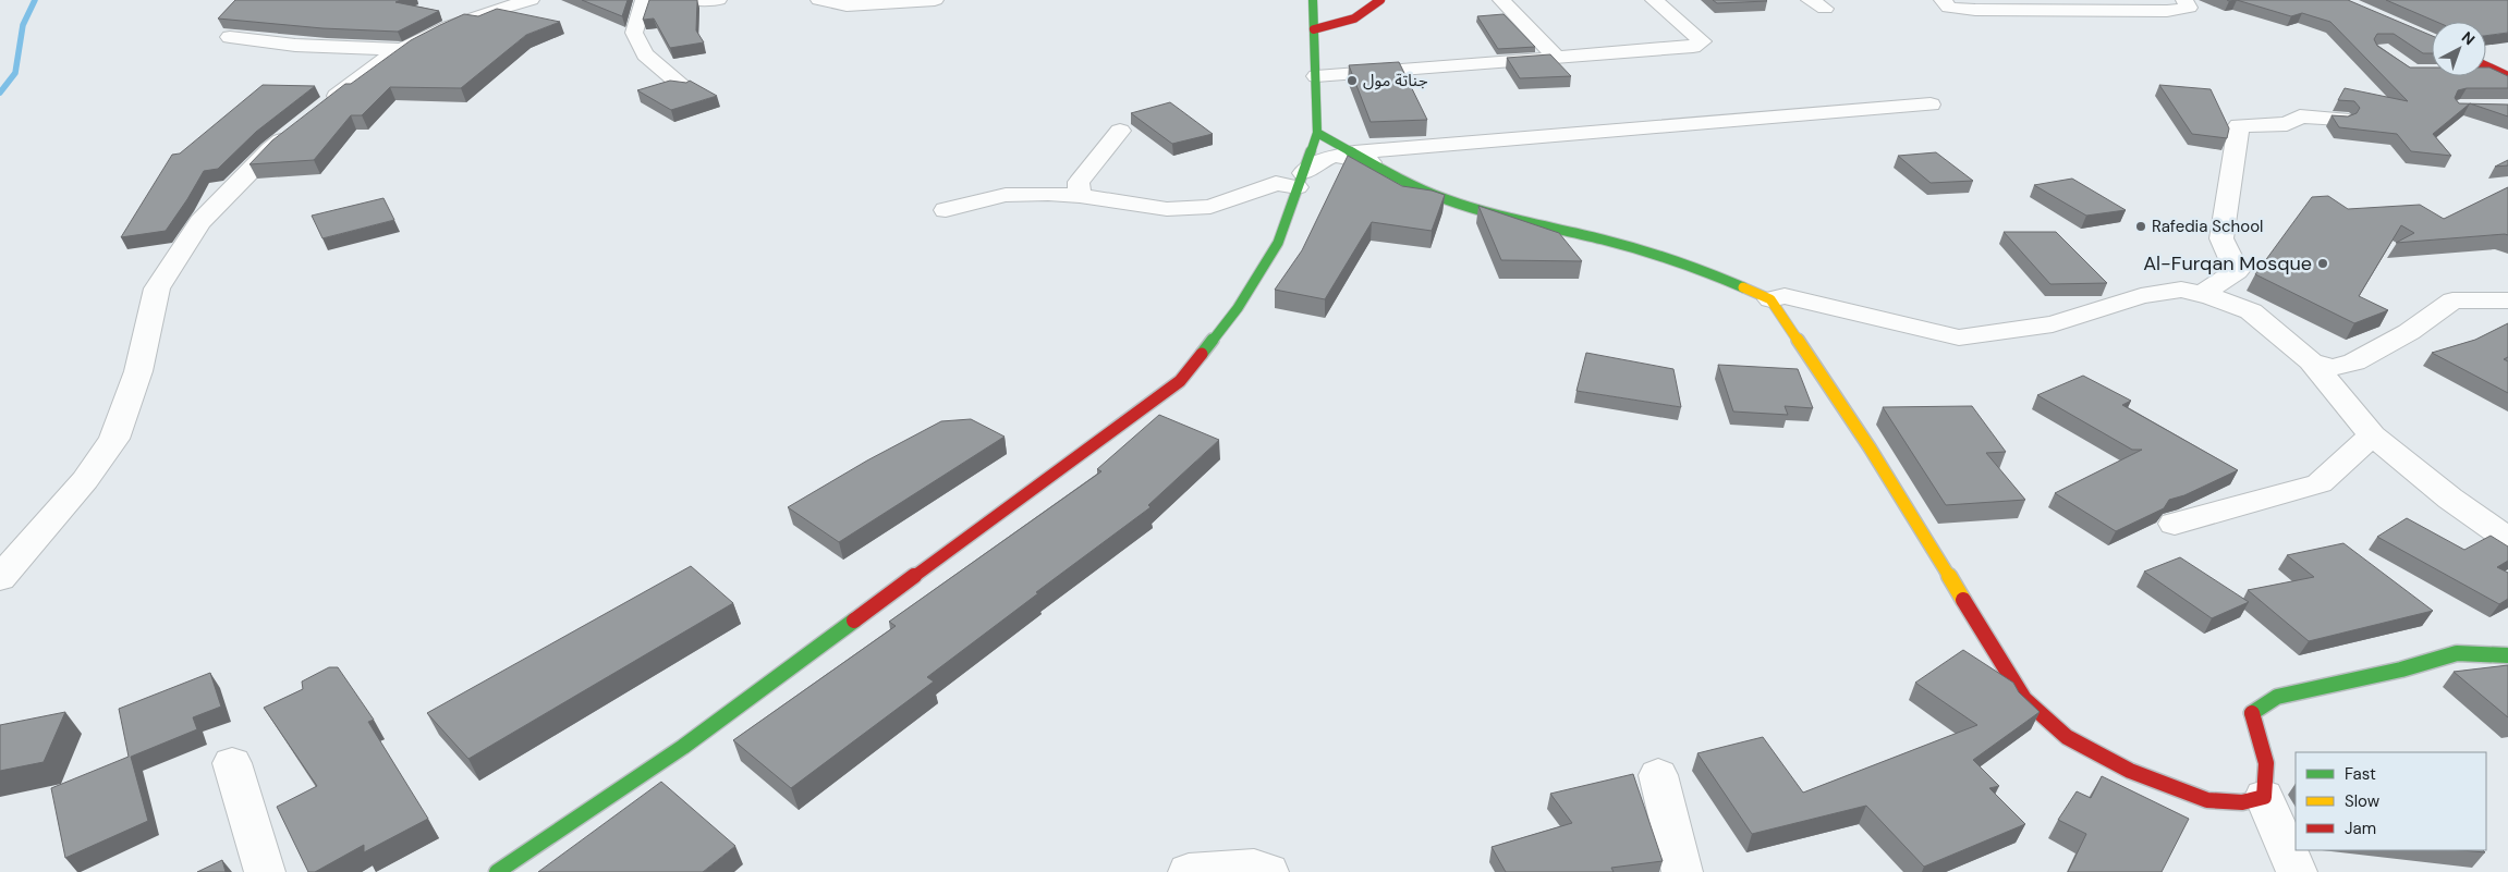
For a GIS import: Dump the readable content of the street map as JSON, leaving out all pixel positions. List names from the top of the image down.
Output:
{
  "places": ["جناتة مول", "Rafedia School", "Al-Furqan Mosque"],
  "legend": ["Fast", "Slow", "Jam"],
  "north": "top right"
}
